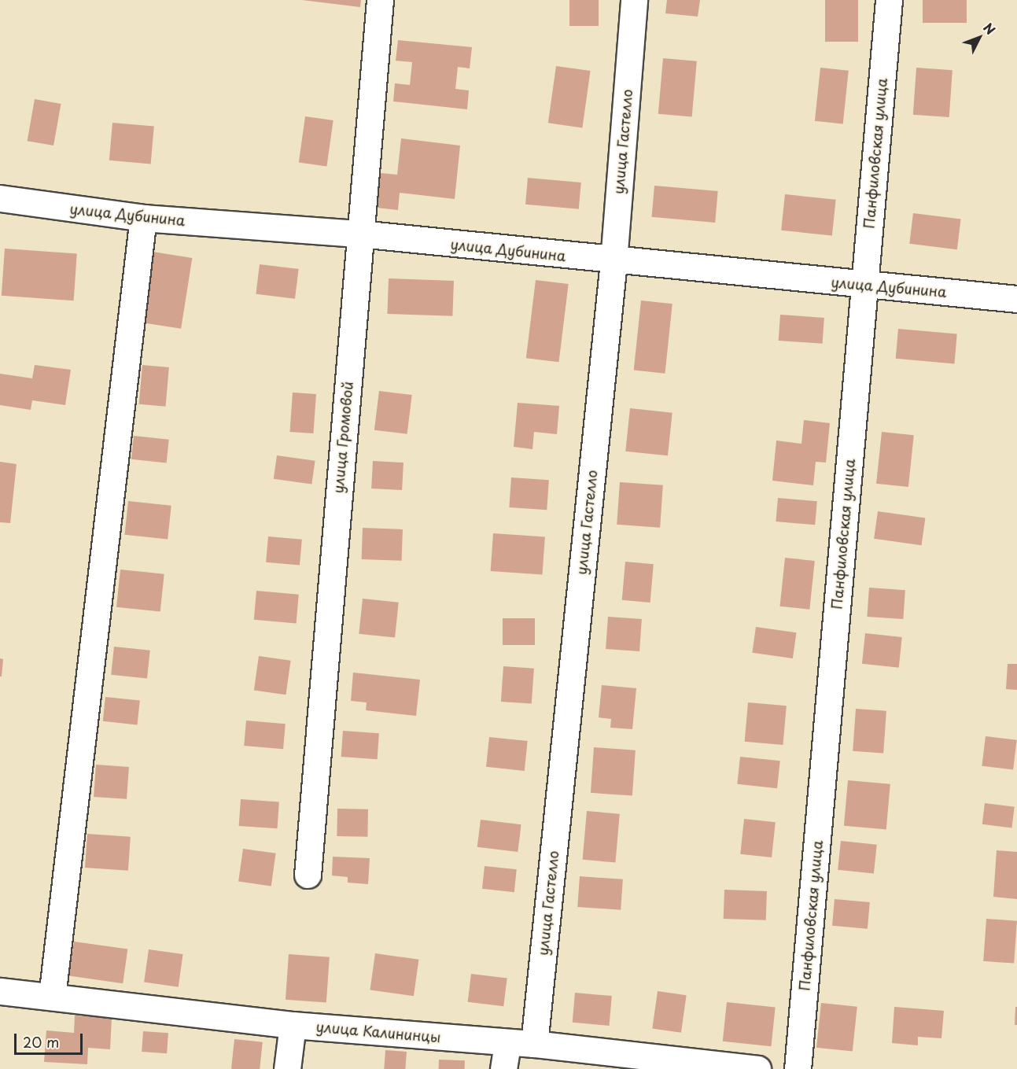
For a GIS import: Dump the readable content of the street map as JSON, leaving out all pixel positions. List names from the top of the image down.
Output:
{
  "streets": {
    "street": [
      "улица Гастелло",
      "Панфиловская улица",
      "улица Дубинина",
      "улица Громовой",
      "улица Калининцы"
    ]
  },
  "crossings": [
    ["улица Гастелло", "улица Дубинина"],
    ["улица Гастелло", "улица Калининцы"],
    ["Панфиловская улица", "улица Дубинина"],
    ["улица Дубинина", "улица Громовой"]
  ],
  "scale_bar": "20 m",
  "north": "top right"
}
